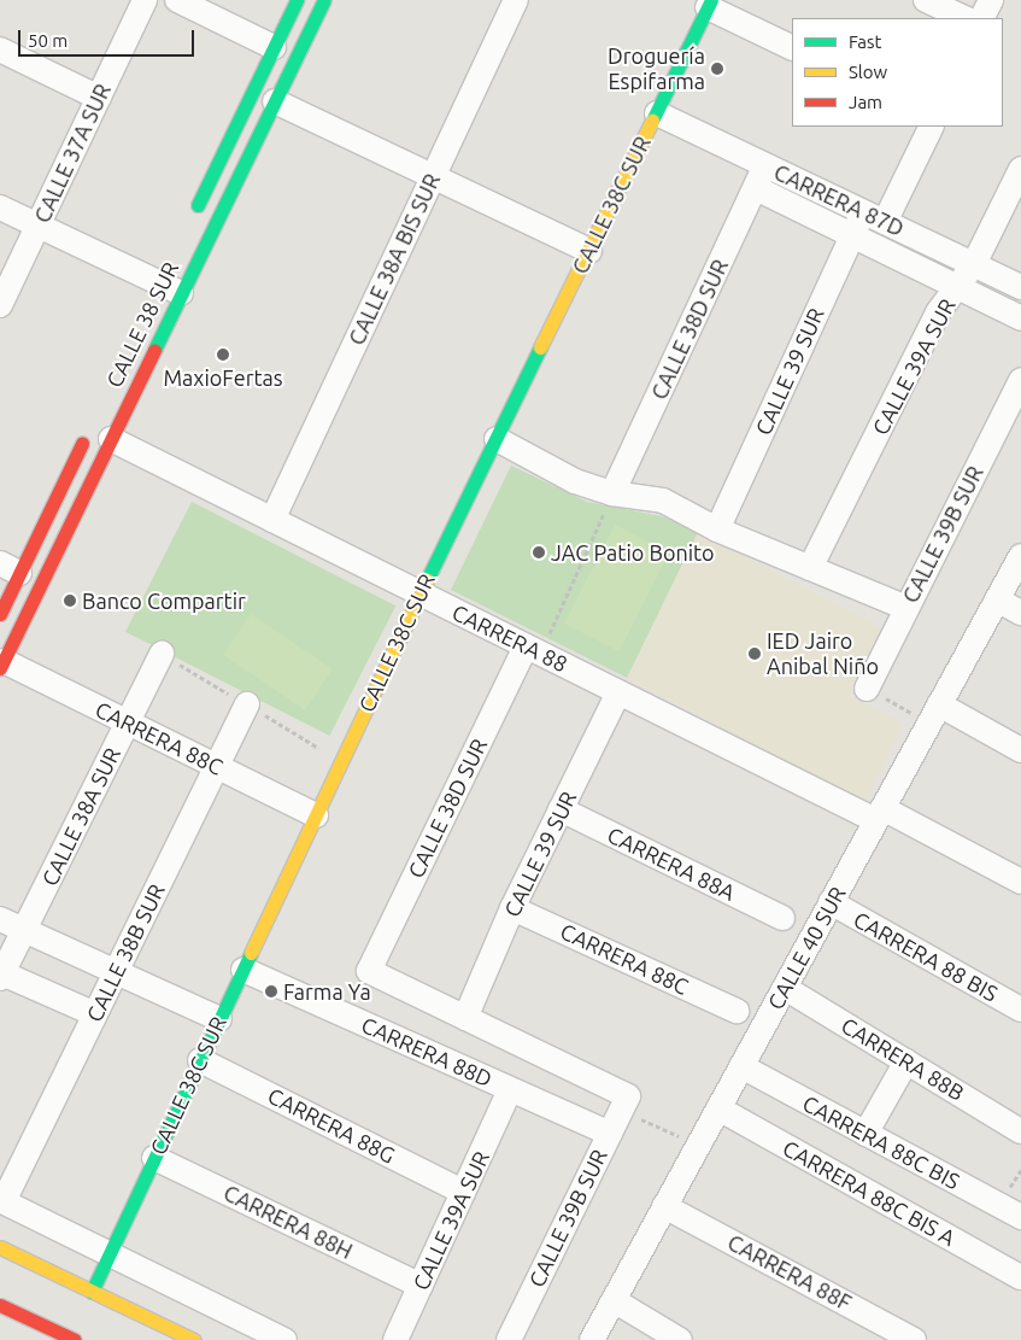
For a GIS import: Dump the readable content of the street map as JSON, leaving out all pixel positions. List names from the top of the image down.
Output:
{
  "streets": {
    "street": [
      "CALLE 37A SUR",
      "CARRERA 87D",
      "CALLE 38C SUR",
      "CALLE 38A BIS SUR",
      "CALLE 38 SUR",
      "CALLE 38D SUR",
      "CALLE 39A SUR",
      "CALLE 39 SUR",
      "CALLE 39B SUR",
      "CARRERA 88",
      "CARRERA 88C",
      "CALLE 38A SUR",
      "CARRERA 88A",
      "CALLE 40 SUR",
      "CALLE 38B SUR",
      "CARRERA 88 BIS",
      "CARRERA 88D",
      "CARRERA 88B",
      "CARRERA 88G",
      "CARRERA 88C BIS",
      "CARRERA 88C BIS A",
      "CARRERA 88H",
      "CARRERA 88F"
    ]
  },
  "crossings": [
    ["CARRERA 87D", "CALLE 38C SUR"],
    ["CARRERA 87D", "CALLE 38D SUR"],
    ["CARRERA 87D", "CALLE 39A SUR"],
    ["CARRERA 87D", "CALLE 39 SUR"],
    ["CALLE 38C SUR", "CARRERA 88"],
    ["CALLE 38C SUR", "CARRERA 88C"],
    ["CALLE 38C SUR", "CARRERA 88D"],
    ["CALLE 38C SUR", "CARRERA 88G"],
    ["CALLE 38C SUR", "CARRERA 88H"],
    ["CALLE 38A BIS SUR", "CARRERA 88"],
    ["CALLE 38 SUR", "CARRERA 88"],
    ["CALLE 38 SUR", "CARRERA 88C"],
    ["CALLE 38D SUR", "CALLE 39 SUR"],
    ["CALLE 38D SUR", "CALLE 39B SUR"],
    ["CALLE 38D SUR", "CARRERA 88"],
    ["CALLE 39A SUR", "CARRERA 88G"],
    ["CALLE 39A SUR", "CARRERA 88H"],
    ["CALLE 39 SUR", "CALLE 39B SUR"],
    ["CALLE 39 SUR", "CARRERA 88"],
    ["CALLE 39 SUR", "CARRERA 88C"],
    ["CALLE 39 SUR", "CARRERA 88A"],
    ["CALLE 39B SUR", "CARRERA 88D"],
    ["CARRERA 88", "CALLE 40 SUR"],
    ["CARRERA 88C", "CALLE 38A SUR"],
    ["CARRERA 88C", "CALLE 38B SUR"],
    ["CALLE 40 SUR", "CARRERA 88 BIS"],
    ["CALLE 40 SUR", "CARRERA 88B"],
    ["CALLE 40 SUR", "CARRERA 88C BIS"],
    ["CALLE 40 SUR", "CARRERA 88C BIS A"],
    ["CALLE 40 SUR", "CARRERA 88F"]
  ],
  "places": [
    "Droguería Espifarma",
    "MaxioFertas",
    "JAC Patio Bonito",
    "Banco Compartir",
    "IED Jairo Anibal Niño",
    "Farma Ya"
  ],
  "legend": ["Fast", "Slow", "Jam"],
  "scale_bar": "50 m"
}
